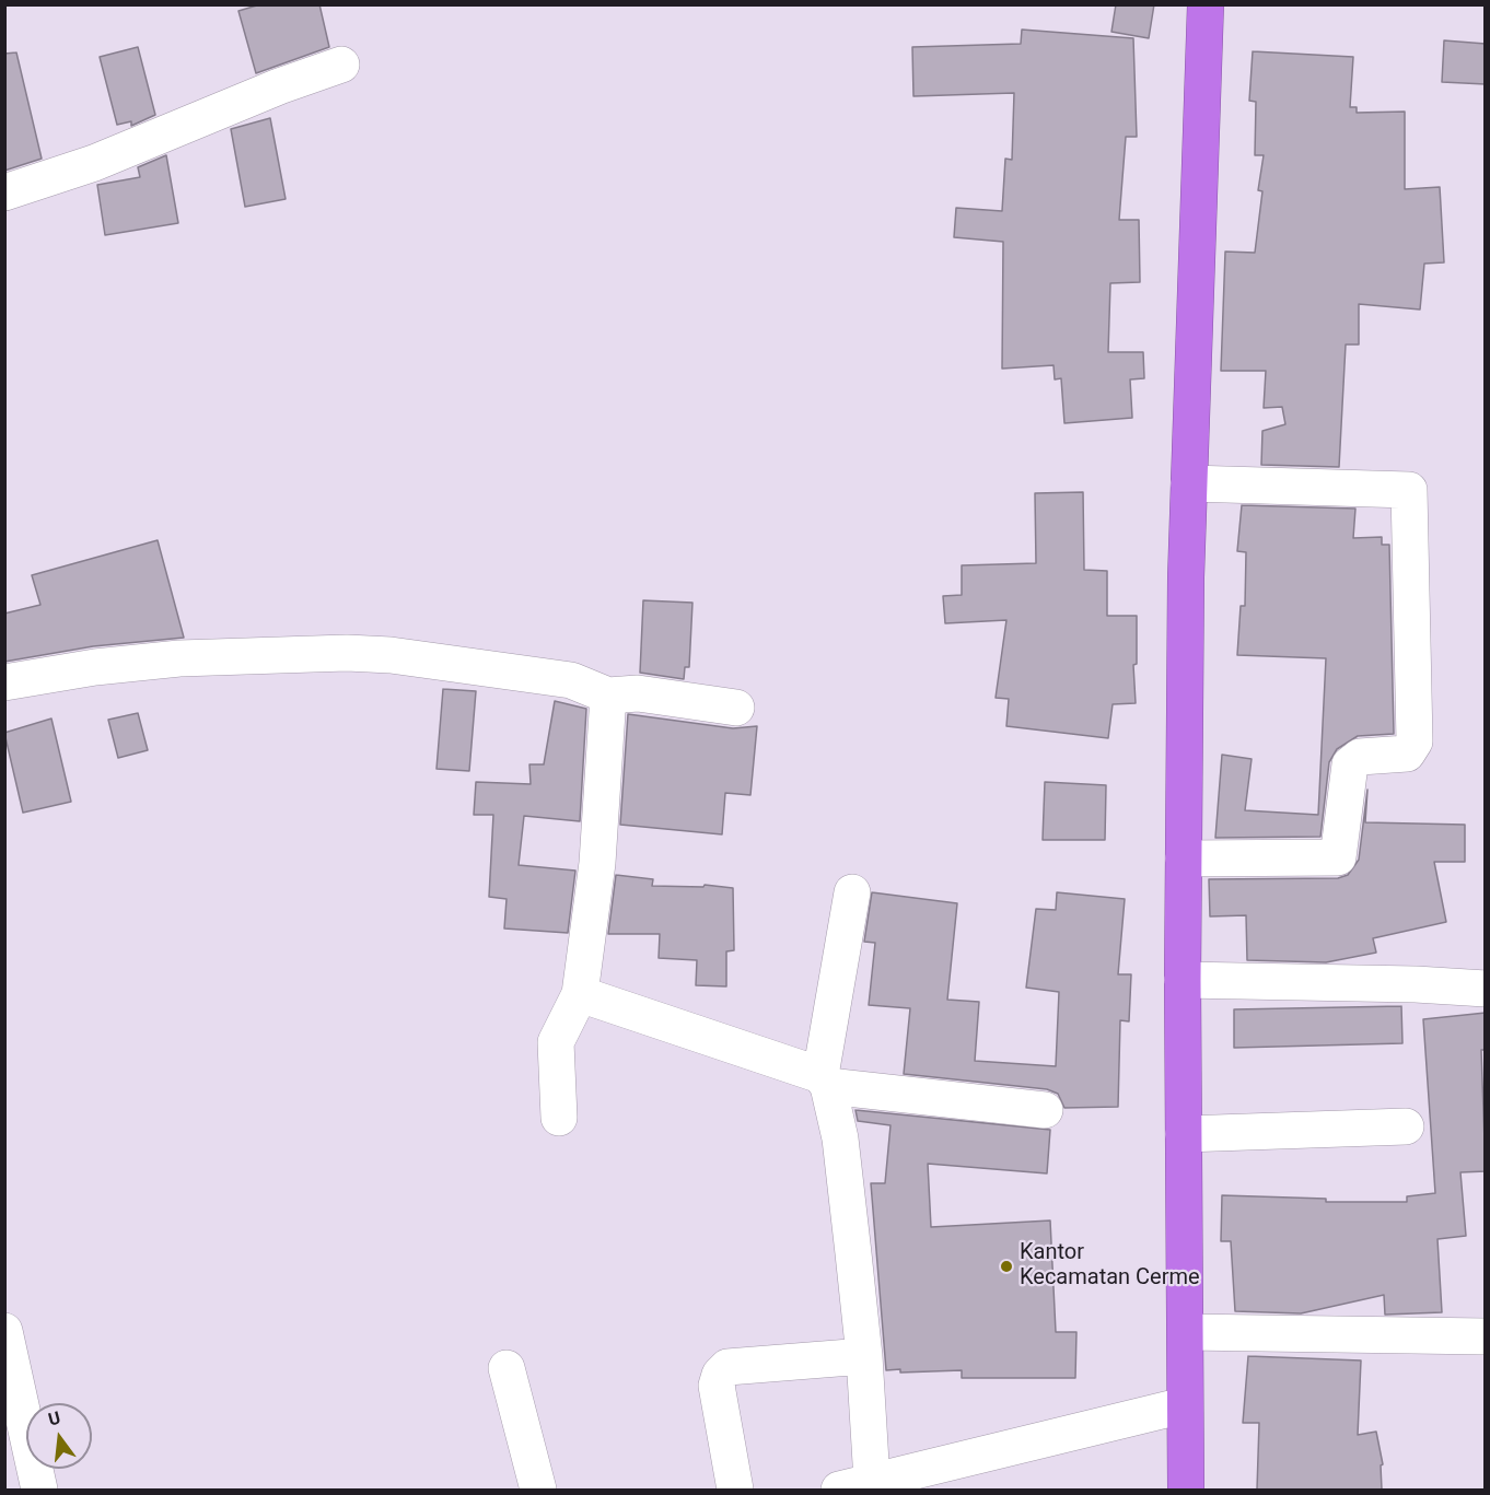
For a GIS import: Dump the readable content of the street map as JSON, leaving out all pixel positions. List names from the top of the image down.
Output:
{
  "places": ["Kantor Kecamatan Cerme"],
  "north": "top"
}
